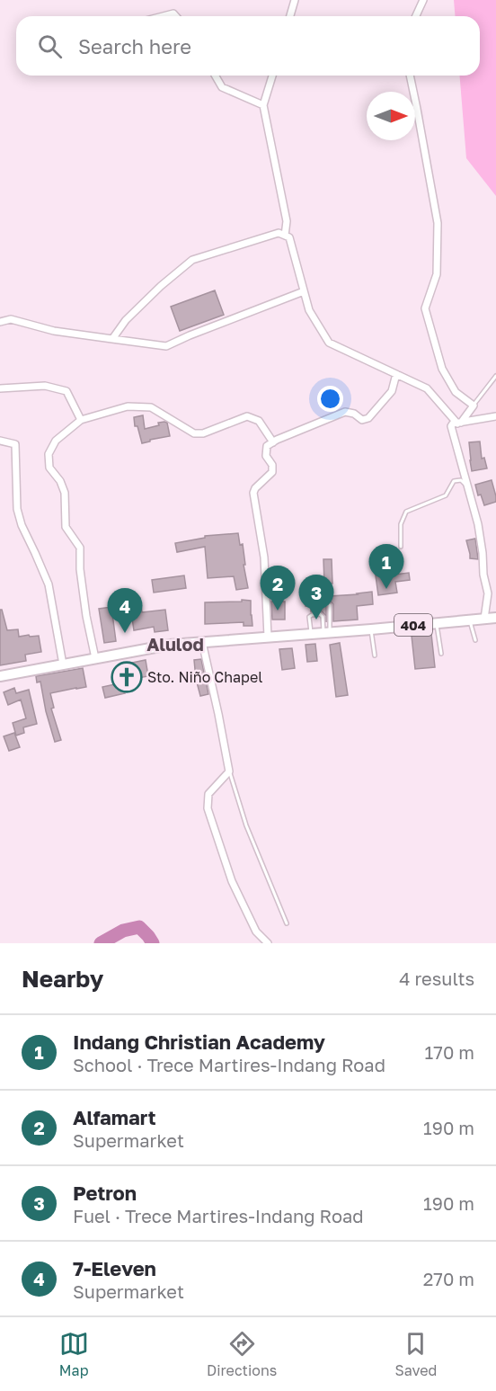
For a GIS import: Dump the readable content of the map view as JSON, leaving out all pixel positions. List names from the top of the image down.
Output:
{
  "streets": {
    "main road": ["404"]
  },
  "districts": ["Alulod"],
  "places": {
    "church": ["Sto. Niño Chapel"]
  },
  "north": "right",
  "page": {
    "search": "Search here",
    "pins": [
      "1",
      "2",
      "3",
      "4"
    ],
    "heading": ["Nearby", "4 results"],
    "list": [
      {
        "mark": "1",
        "name": "Indang Christian Academy",
        "note": "School · Trece Martires-Indang Road",
        "value": "170 m"
      },
      {
        "mark": "2",
        "name": "Alfamart",
        "note": "Supermarket",
        "value": "190 m"
      },
      {
        "mark": "3",
        "name": "Petron",
        "note": "Fuel · Trece Martires-Indang Road",
        "value": "190 m"
      },
      {
        "mark": "4",
        "name": "7-Eleven",
        "note": "Supermarket",
        "value": "270 m"
      }
    ],
    "nav": ["Map", "Directions", "Saved"]
  }
}
